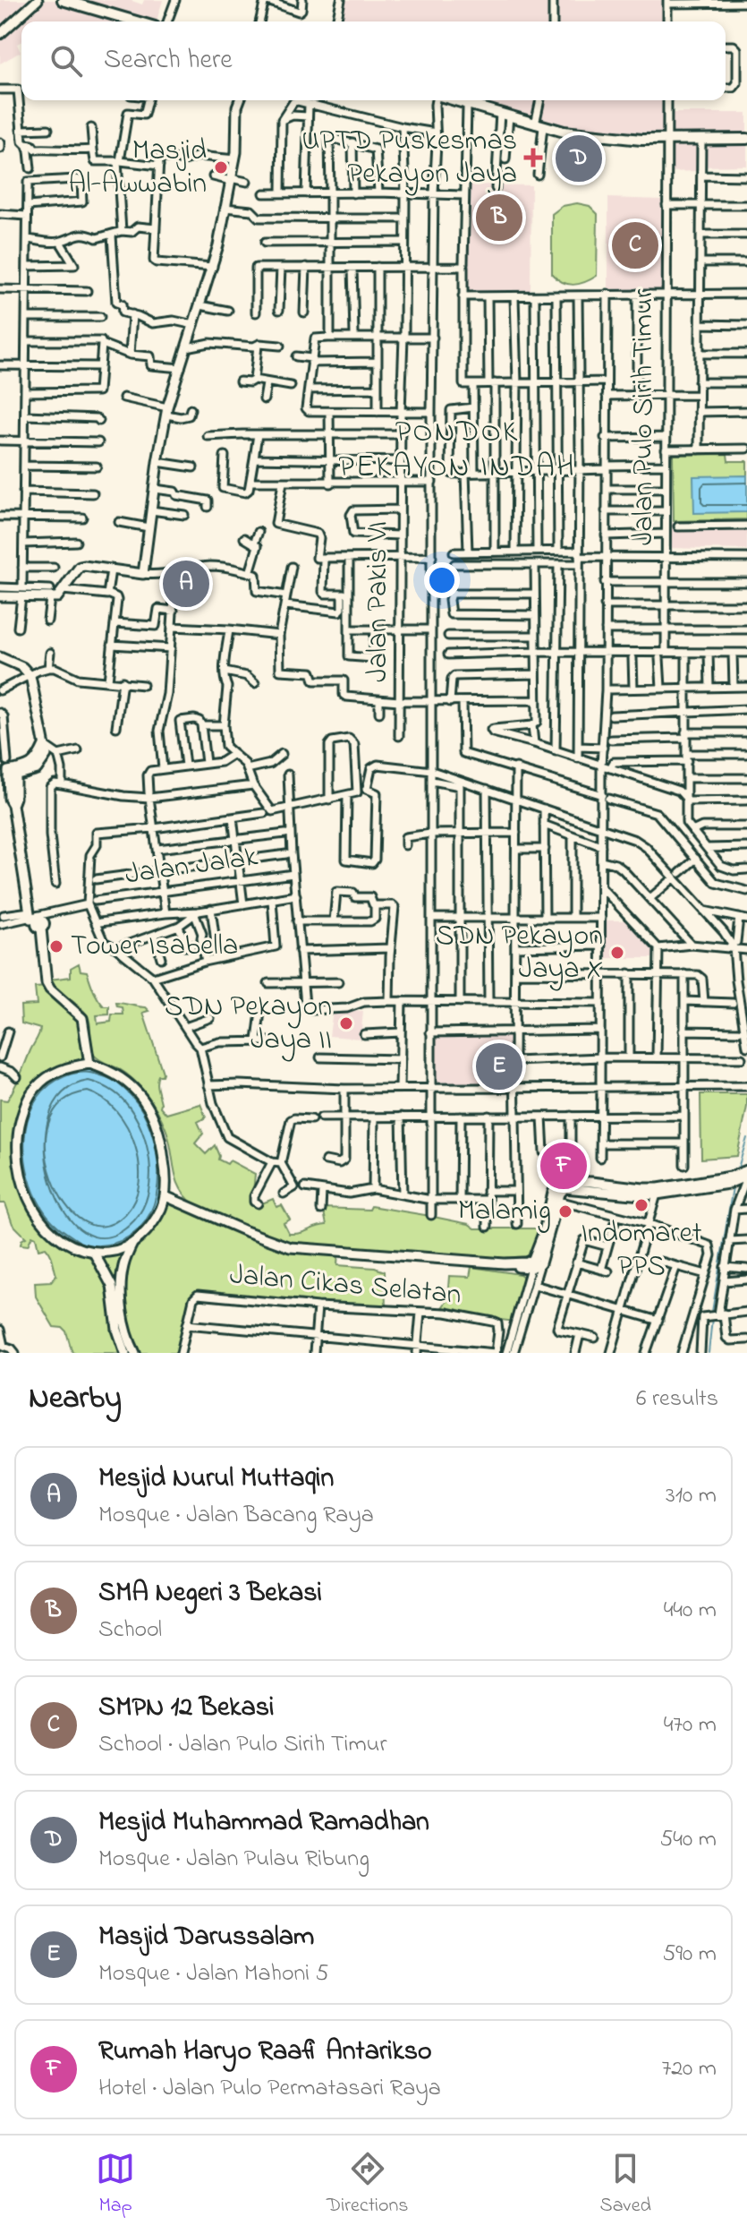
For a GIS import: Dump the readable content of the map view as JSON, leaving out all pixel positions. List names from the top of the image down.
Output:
{
  "streets": {
    "street": [
      "Jalan Pulo Sirih Timur",
      "Jalan Pakis VI",
      "Jalan Jalak",
      "Jalan Cikas Selatan"
    ]
  },
  "districts": ["PONDOK PEKAYON INDAH"],
  "places": {
    "health": ["UPTD Puskesmas Pekayon Jaya"],
    "other": [
      "Masjid Al-Awwabin",
      "Tower Isabella",
      "SDN Pekayon Jaya X",
      "SDN Pekayon Jaya II",
      "Indomaret PPS",
      "Malamig"
    ]
  },
  "page": {
    "search": "Search here",
    "pins": [
      "D",
      "B",
      "C",
      "A",
      "E",
      "F"
    ],
    "heading": ["Nearby", "6 results"],
    "list": [
      {
        "mark": "A",
        "name": "Mesjid Nurul Muttaqin",
        "note": "Mosque · Jalan Bacang Raya",
        "value": "310 m"
      },
      {
        "mark": "B",
        "name": "SMA Negeri 3 Bekasi",
        "note": "School",
        "value": "440 m"
      },
      {
        "mark": "C",
        "name": "SMPN 12 Bekasi",
        "note": "School · Jalan Pulo Sirih Timur",
        "value": "470 m"
      },
      {
        "mark": "D",
        "name": "Mesjid Muhammad Ramadhan",
        "note": "Mosque · Jalan Pulau Ribung",
        "value": "540 m"
      },
      {
        "mark": "E",
        "name": "Masjid Darussalam",
        "note": "Mosque · Jalan Mahoni 5",
        "value": "590 m"
      },
      {
        "mark": "F",
        "name": "Rumah Haryo Raafi Antarikso",
        "note": "Hotel · Jalan Pulo Permatasari Raya",
        "value": "720 m"
      }
    ],
    "nav": ["Map", "Directions", "Saved"]
  }
}
